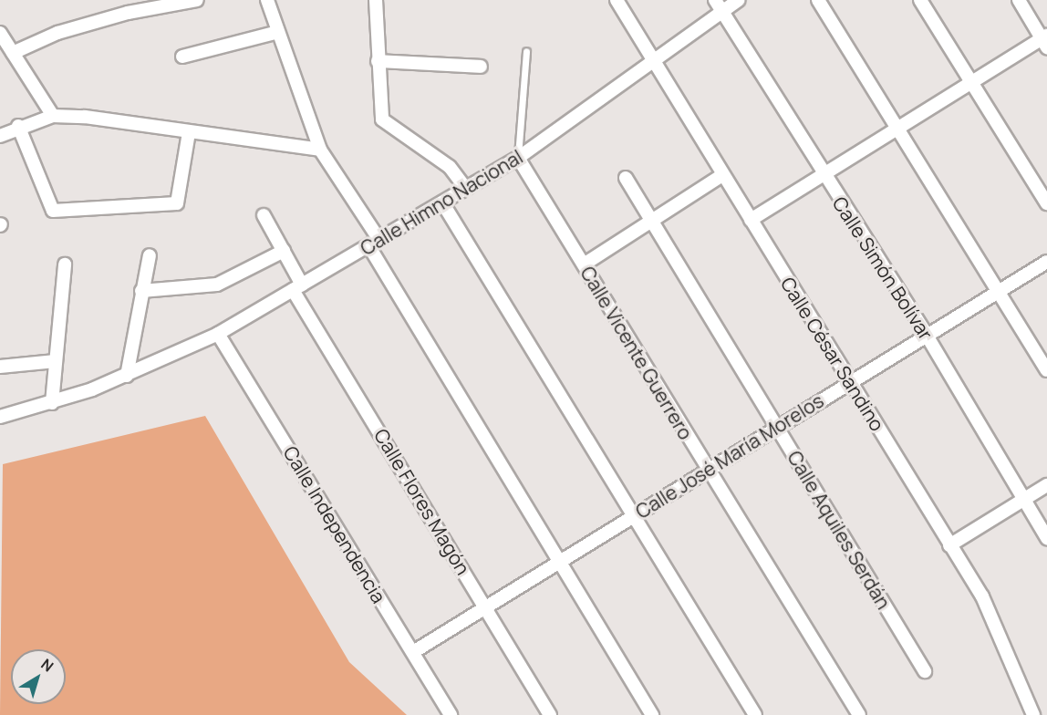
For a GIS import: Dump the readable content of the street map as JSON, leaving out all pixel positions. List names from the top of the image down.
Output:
{
  "streets": {
    "street": [
      "Calle Himno Nacional",
      "Calle Simón Bolívar",
      "Calle Vicente Guerrero",
      "Calle César Sandino",
      "Calle José María Morelos",
      "Calle Flores Magón",
      "Calle Independencia",
      "Calle Aquiles Serdán"
    ]
  },
  "crossings": [
    ["Calle Himno Nacional", "Calle Simón Bolívar"],
    ["Calle Himno Nacional", "Calle Vicente Guerrero"],
    ["Calle Himno Nacional", "Calle César Sandino"],
    ["Calle Himno Nacional", "Calle Flores Magón"],
    ["Calle Himno Nacional", "Calle Independencia"],
    ["Calle Simón Bolívar", "Calle José María Morelos"],
    ["Calle Vicente Guerrero", "Calle José María Morelos"],
    ["Calle César Sandino", "Calle José María Morelos"],
    ["Calle José María Morelos", "Calle Flores Magón"],
    ["Calle José María Morelos", "Calle Independencia"],
    ["Calle José María Morelos", "Calle Aquiles Serdán"]
  ],
  "north": "top right"
}
